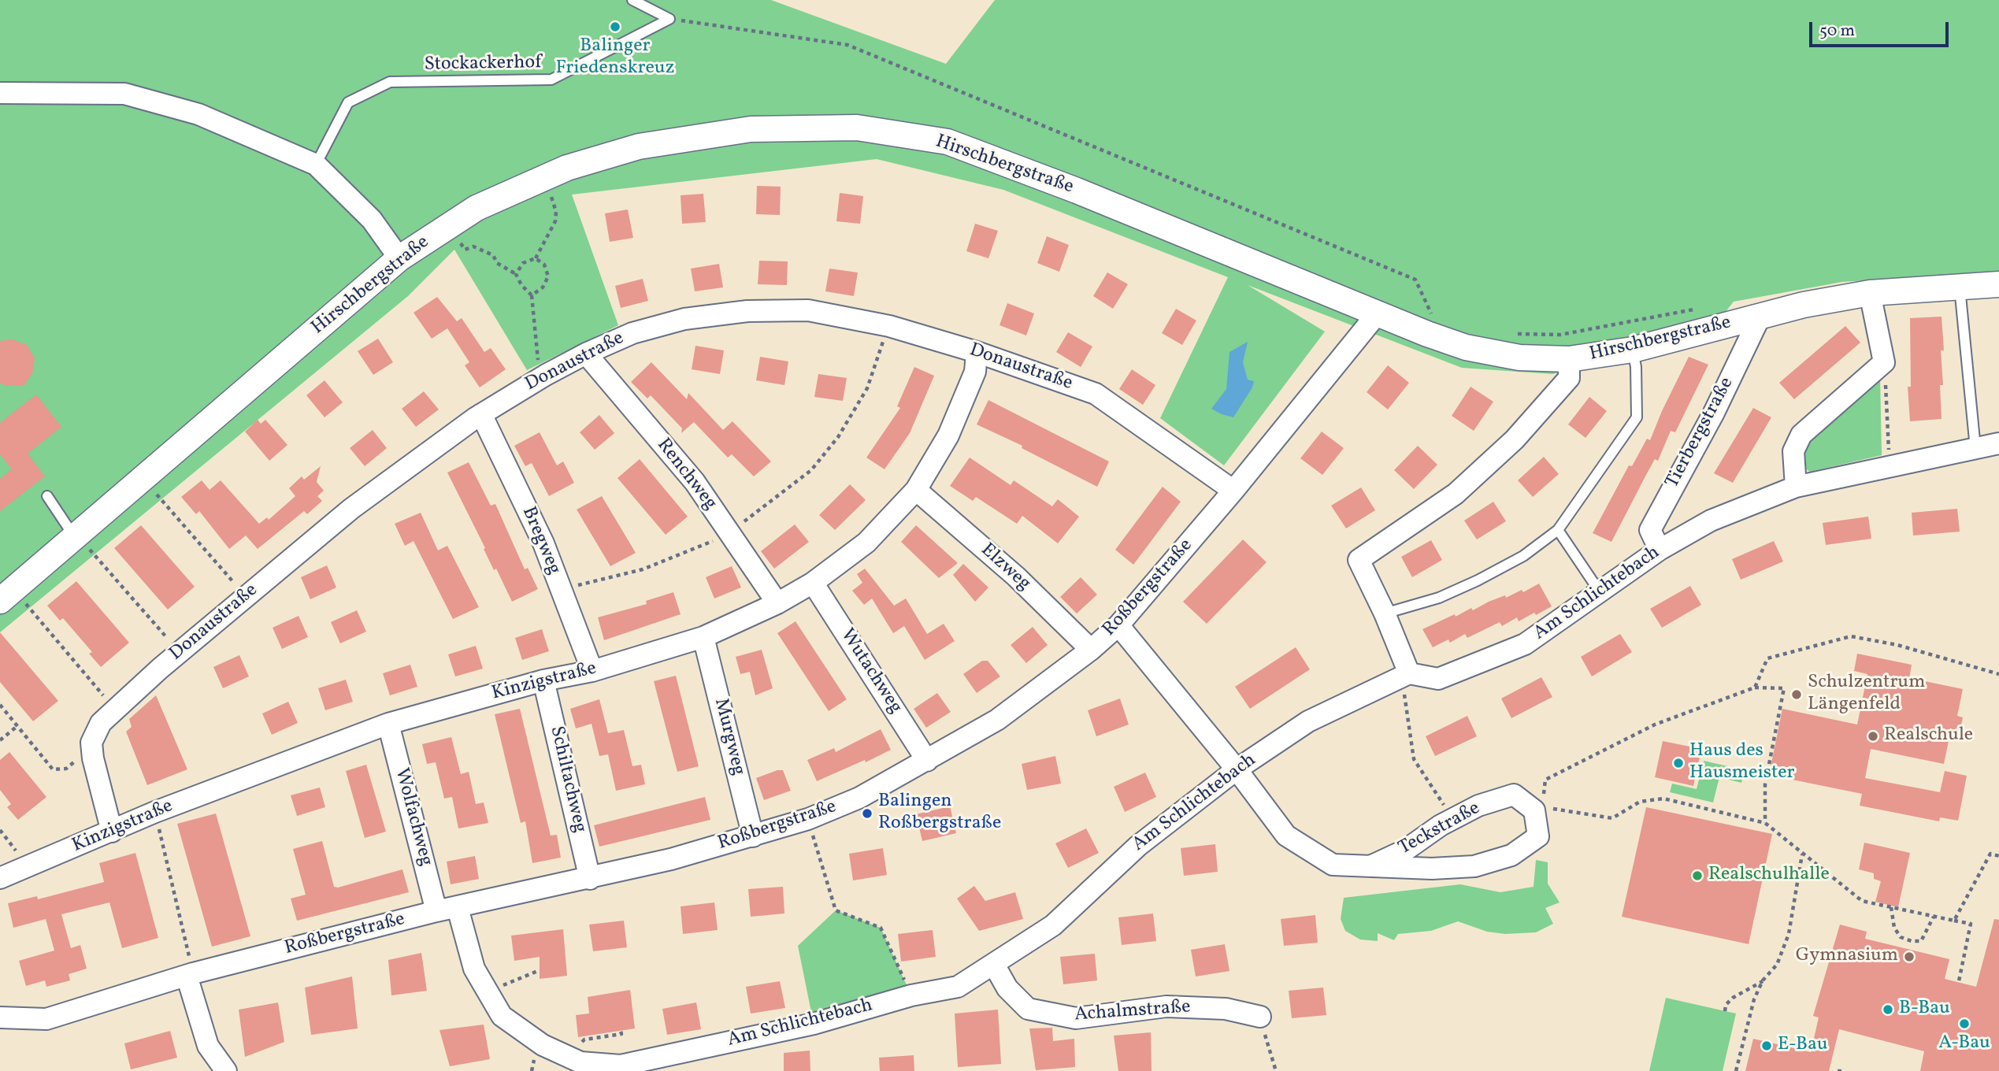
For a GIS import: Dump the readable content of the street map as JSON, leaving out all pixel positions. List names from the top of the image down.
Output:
{
  "streets": {
    "street": [
      "Hirschbergstraße",
      "Donaustraße",
      "Tierbergstraße",
      "Renchweg",
      "Bregweg",
      "Elzweg",
      "Roßbergstraße",
      "Am Schlichtebach",
      "Wutachweg",
      "Kinzigstraße",
      "Murgweg",
      "Schiltachweg",
      "Wolfachweg",
      "Teckstraße",
      "Achalmstraße"
    ],
    "lane": ["Stockackerhof"]
  },
  "crossings": [
    ["Hirschbergstraße", "Tierbergstraße"],
    ["Hirschbergstraße", "Roßbergstraße"],
    ["Donaustraße", "Renchweg"],
    ["Donaustraße", "Bregweg"],
    ["Donaustraße", "Roßbergstraße"],
    ["Donaustraße", "Kinzigstraße"],
    ["Tierbergstraße", "Am Schlichtebach"],
    ["Renchweg", "Kinzigstraße"],
    ["Bregweg", "Kinzigstraße"],
    ["Elzweg", "Roßbergstraße"],
    ["Elzweg", "Kinzigstraße"],
    ["Roßbergstraße", "Am Schlichtebach"],
    ["Roßbergstraße", "Wutachweg"],
    ["Roßbergstraße", "Murgweg"],
    ["Roßbergstraße", "Schiltachweg"],
    ["Roßbergstraße", "Wolfachweg"],
    ["Roßbergstraße", "Teckstraße"],
    ["Am Schlichtebach", "Teckstraße"],
    ["Am Schlichtebach", "Achalmstraße"],
    ["Wutachweg", "Kinzigstraße"],
    ["Kinzigstraße", "Murgweg"],
    ["Kinzigstraße", "Schiltachweg"],
    ["Kinzigstraße", "Wolfachweg"]
  ],
  "places": [
    "Balinger Friedenskreuz",
    "Schulzentrum Längenfeld",
    "Realschule",
    "Haus des Hausmeister",
    "Balingen Roßbergstraße",
    "Realschulhalle",
    "Gymnasium",
    "B-Bau",
    "A-Bau",
    "E-Bau"
  ],
  "scale_bar": "50 m"
}
